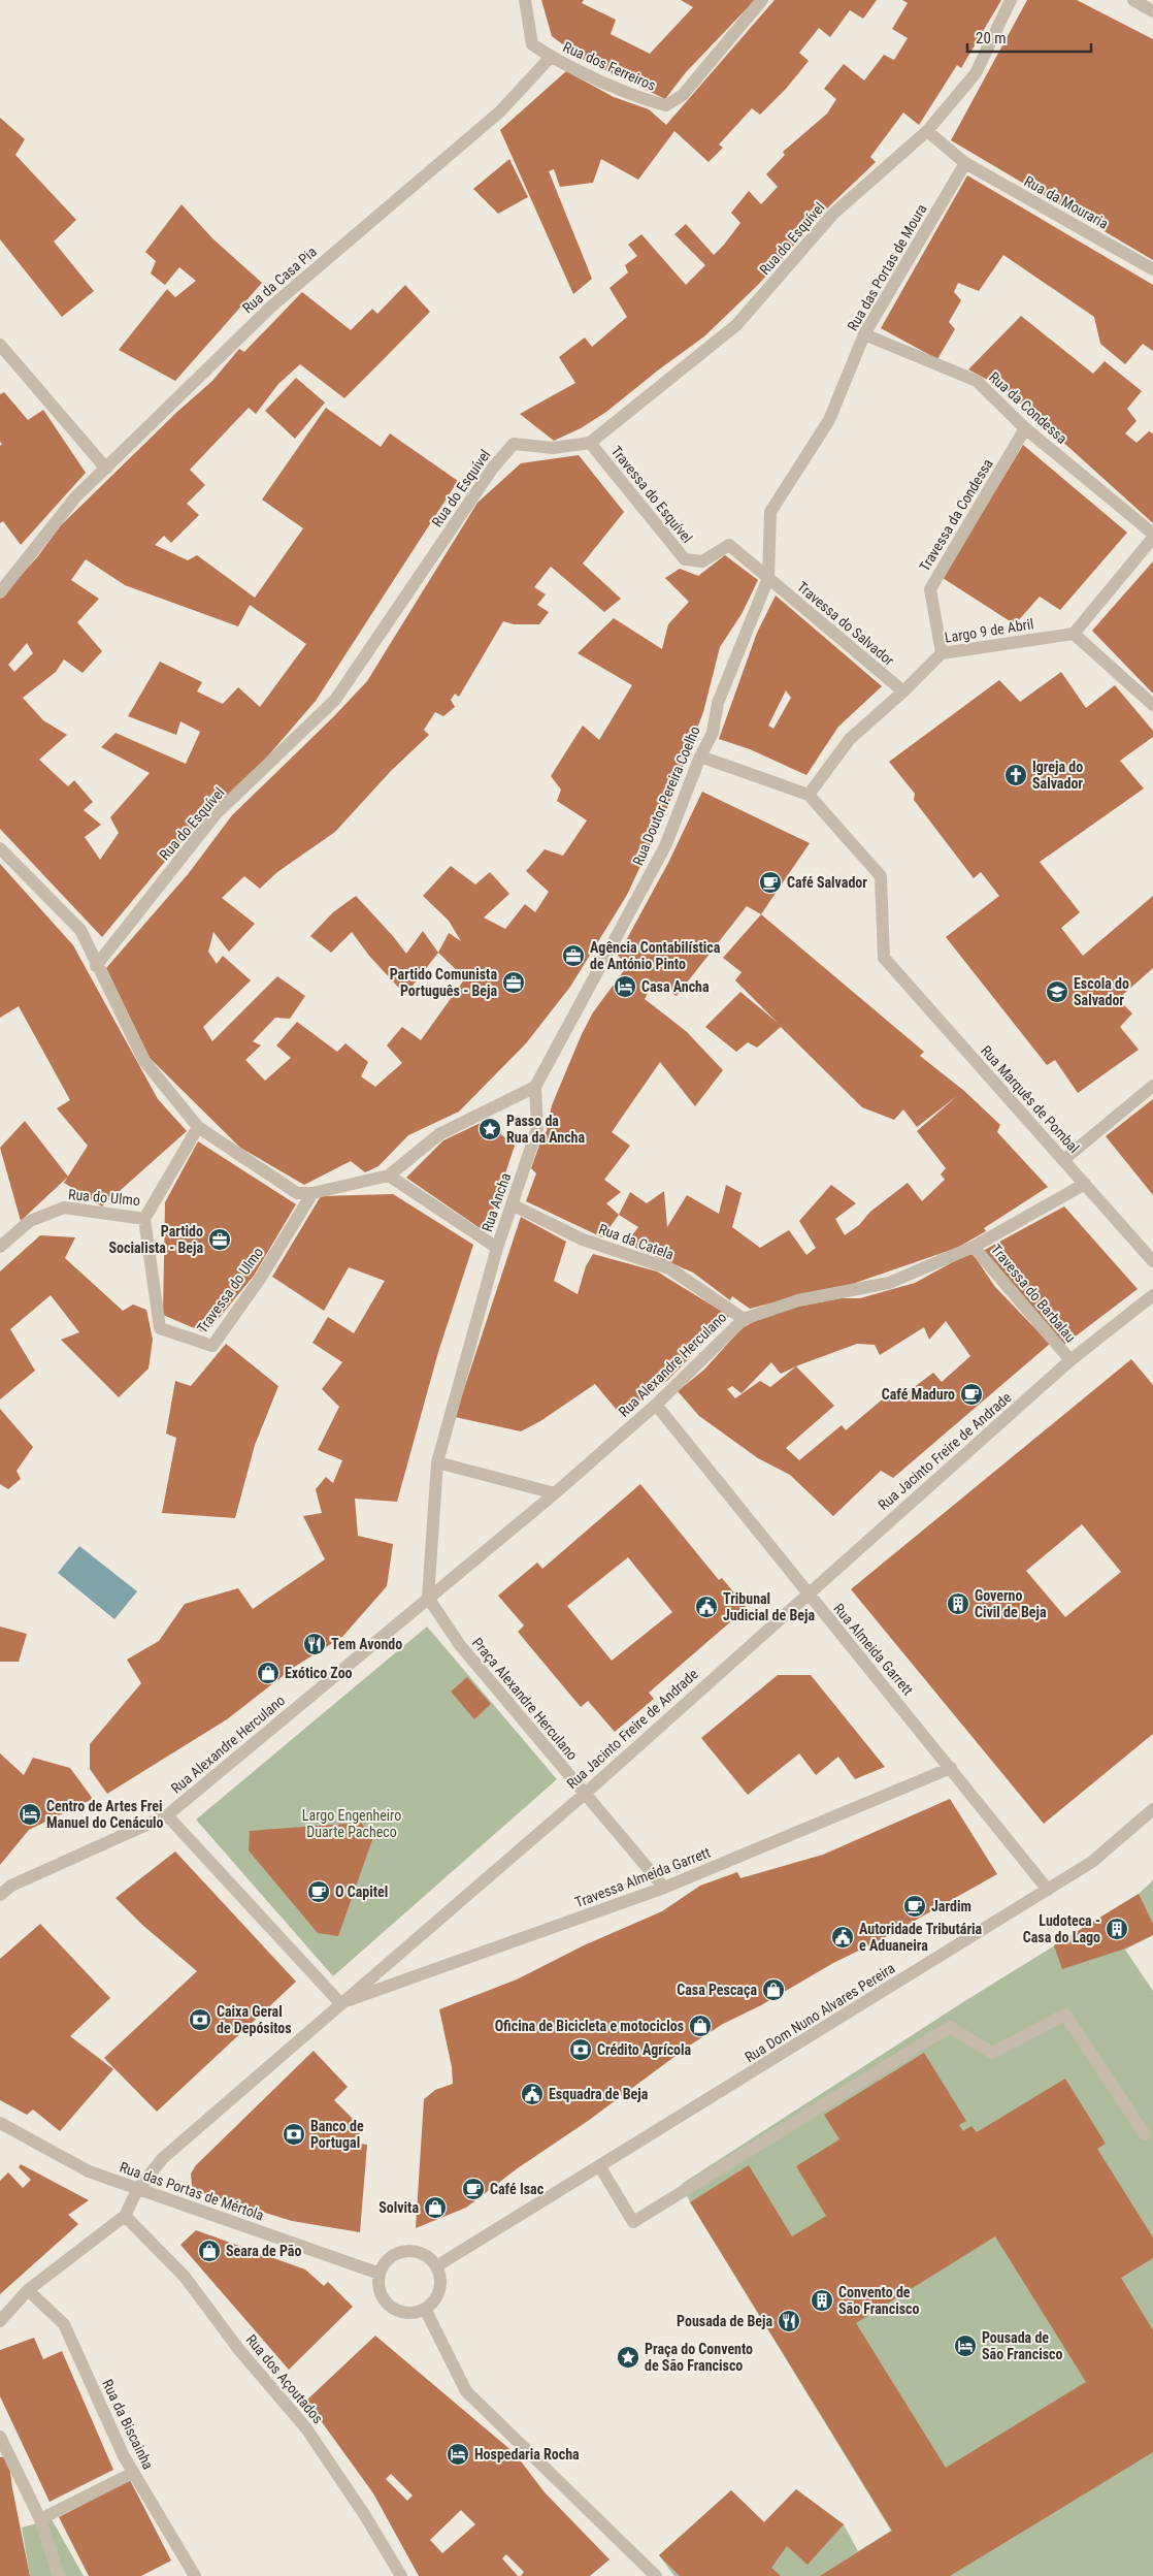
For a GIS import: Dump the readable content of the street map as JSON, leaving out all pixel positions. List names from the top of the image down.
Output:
{
  "streets": {
    "street": [
      "Rua dos Ferreiros",
      "Rua da Mouraria",
      "Rua do Esquível",
      "Rua das Portas de Moura",
      "Rua da Casa Pia",
      "Rua da Condessa",
      "Travessa do Esquível",
      "Travessa da Condessa",
      "Travessa do Salvador",
      "Largo 9 de Abril",
      "Rua Doutor Pereira Coelho",
      "Rua Marquês de Pombal",
      "Rua do Ulmo",
      "Rua Ancha",
      "Rua da Catela",
      "Travessa do Ulmo",
      "Travessa do Barbalau",
      "Rua Alexandre Herculano",
      "Rua Jacinto Freire de Andrade",
      "Rua Almeida Garrett",
      "Praça Alexandre Herculano",
      "Travessa Almeida Garrett",
      "Rua Dom Nuno Alvares Pereira",
      "Rua das Portas de Mértola",
      "Rua dos Açoutados",
      "Rua da Biscainha"
    ]
  },
  "crossings": [
    ["Rua dos Ferreiros", "Rua da Casa Pia"],
    ["Rua da Mouraria", "Rua das Portas de Moura"],
    ["Rua do Esquível", "Travessa do Esquível"],
    ["Rua das Portas de Moura", "Rua da Condessa"],
    ["Rua das Portas de Moura", "Travessa do Esquível"],
    ["Rua das Portas de Moura", "Travessa do Salvador"],
    ["Rua das Portas de Moura", "Rua Doutor Pereira Coelho"],
    ["Rua da Condessa", "Travessa da Condessa"],
    ["Travessa do Esquível", "Travessa do Salvador"],
    ["Travessa do Esquível", "Rua Doutor Pereira Coelho"],
    ["Travessa da Condessa", "Largo 9 de Abril"],
    ["Travessa do Salvador", "Largo 9 de Abril"],
    ["Travessa do Salvador", "Rua Doutor Pereira Coelho"],
    ["Largo 9 de Abril", "Rua Marquês de Pombal"],
    ["Rua Doutor Pereira Coelho", "Rua Ancha"],
    ["Rua Marquês de Pombal", "Rua Alexandre Herculano"],
    ["Rua do Ulmo", "Travessa do Ulmo"],
    ["Rua Ancha", "Rua da Catela"],
    ["Rua da Catela", "Rua Alexandre Herculano"],
    ["Travessa do Barbalau", "Rua Alexandre Herculano"],
    ["Travessa do Barbalau", "Rua Jacinto Freire de Andrade"],
    ["Rua Alexandre Herculano", "Rua Almeida Garrett"],
    ["Rua Alexandre Herculano", "Praça Alexandre Herculano"],
    ["Rua Jacinto Freire de Andrade", "Rua Almeida Garrett"],
    ["Rua Jacinto Freire de Andrade", "Praça Alexandre Herculano"],
    ["Rua Jacinto Freire de Andrade", "Travessa Almeida Garrett"],
    ["Rua Jacinto Freire de Andrade", "Rua das Portas de Mértola"],
    ["Rua Jacinto Freire de Andrade", "Rua dos Açoutados"],
    ["Rua Almeida Garrett", "Travessa Almeida Garrett"],
    ["Rua Almeida Garrett", "Rua Dom Nuno Alvares Pereira"],
    ["Praça Alexandre Herculano", "Travessa Almeida Garrett"],
    ["Rua Dom Nuno Alvares Pereira", "Rua das Portas de Mértola"]
  ],
  "parks": ["Largo Engenheiro Duarte Pacheco"],
  "places": {
    "church": ["Igreja do Salvador"],
    "cafe": [
      "Café Salvador",
      "Café Maduro",
      "O Capitel",
      "Jardim",
      "Café Isac"
    ],
    "office": ["Agência Contabilística de António Pinto", "Partido Comunista Português - Beja", "Partido Socialista - Beja"],
    "hotel": [
      "Casa Ancha",
      "Centro de Artes Frei Manuel do Cenáculo",
      "Pousada de São Francisco",
      "Hospedaria Rocha"
    ],
    "school or university": ["Escola do Salvador"],
    "place": ["Passo da Rua da Ancha", "Praça do Convento de São Francisco"],
    "building": ["Governo Civil de Beja", "Ludoteca - Casa do Lago", "Convento de São Francisco"],
    "public building": ["Tribunal Judicial de Beja", "Autoridade Tributária e Aduaneira", "Esquadra de Beja"],
    "restaurant": ["Tem Avondo", "Pousada de Beja"],
    "shop": [
      "Exótico Zoo",
      "Casa Pescaça",
      "Oficina de Bicicleta e motociclos",
      "Solvita",
      "Seara de Pão"
    ],
    "bank": ["Caixa Geral de Depósitos", "Crédito Agrícola", "Banco de Portugal"]
  },
  "scale_bar": "20 m"
}
